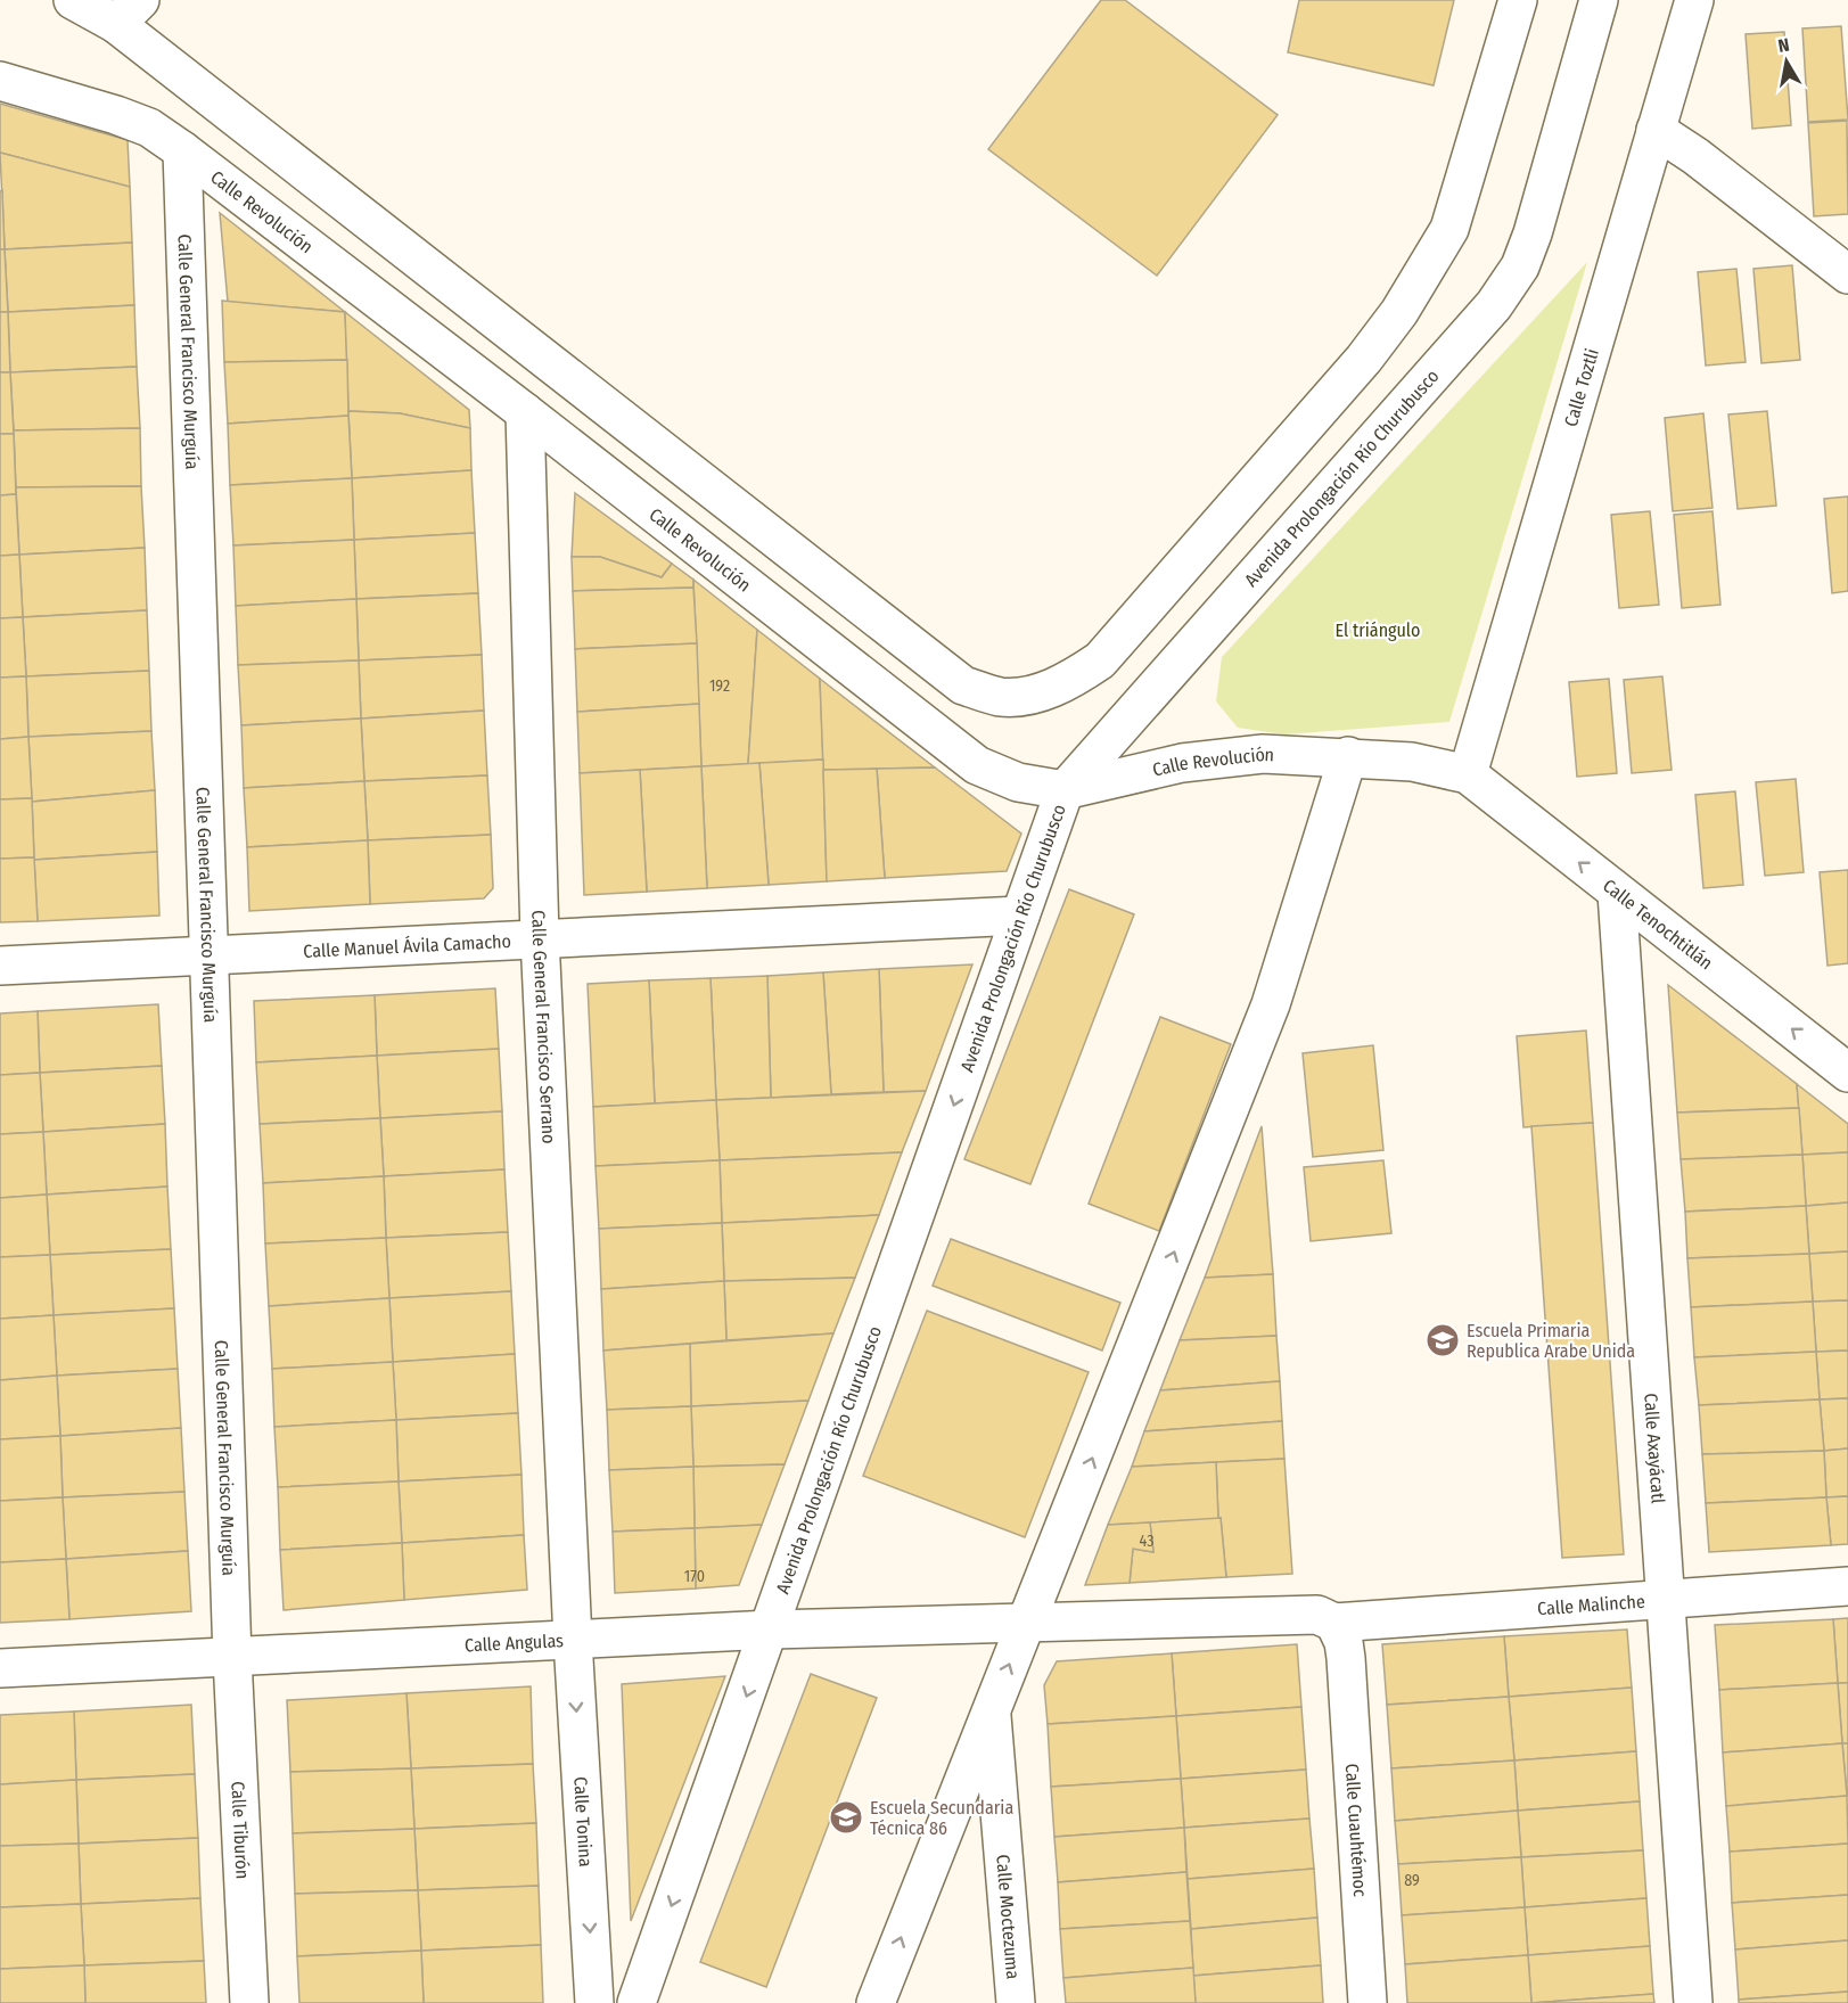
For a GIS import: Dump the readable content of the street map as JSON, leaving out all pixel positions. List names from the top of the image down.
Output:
{
  "streets": {
    "street": [
      "Calle Revolución",
      "Calle General Francisco Murguía",
      "Calle Toztli",
      "Avenida Prolongación Río Churubusco",
      "Calle Tenochtitlán",
      "Calle Manuel Ávila Camacho",
      "Calle General Francisco Serrano",
      "Calle Axayácatl",
      "Calle Malinche",
      "Calle Angulas",
      "Calle Tonina",
      "Calle Cuauhtémoc",
      "Calle Tiburón",
      "Calle Moctezuma"
    ]
  },
  "crossings": [
    ["Calle Revolución", "Calle General Francisco Murguía"],
    ["Calle Revolución", "Calle Toztli"],
    ["Calle Revolución", "Avenida Prolongación Río Churubusco"],
    ["Calle Revolución", "Calle Tenochtitlán"],
    ["Calle Revolución", "Calle General Francisco Serrano"],
    ["Calle General Francisco Murguía", "Calle Manuel Ávila Camacho"],
    ["Calle General Francisco Murguía", "Calle Angulas"],
    ["Calle General Francisco Murguía", "Calle Tiburón"],
    ["Calle Toztli", "Calle Tenochtitlán"],
    ["Avenida Prolongación Río Churubusco", "Calle Manuel Ávila Camacho"],
    ["Avenida Prolongación Río Churubusco", "Calle Angulas"],
    ["Calle Tenochtitlán", "Calle Axayácatl"],
    ["Calle Manuel Ávila Camacho", "Calle General Francisco Serrano"],
    ["Calle General Francisco Serrano", "Calle Angulas"],
    ["Calle General Francisco Serrano", "Calle Tonina"],
    ["Calle Axayácatl", "Calle Malinche"],
    ["Calle Malinche", "Calle Angulas"],
    ["Calle Malinche", "Calle Cuauhtémoc"],
    ["Calle Angulas", "Calle Tonina"],
    ["Calle Angulas", "Calle Tiburón"]
  ],
  "one_way": ["Calle Tenochtitlán"],
  "parks": ["El triángulo"],
  "places": {
    "school or university": ["Escuela Primaria Republica Arabe Unida", "Escuela Secundaria Técnica 86"]
  },
  "house_numbers": [
    "192",
    "43",
    "170",
    "89"
  ],
  "north": "top"
}
